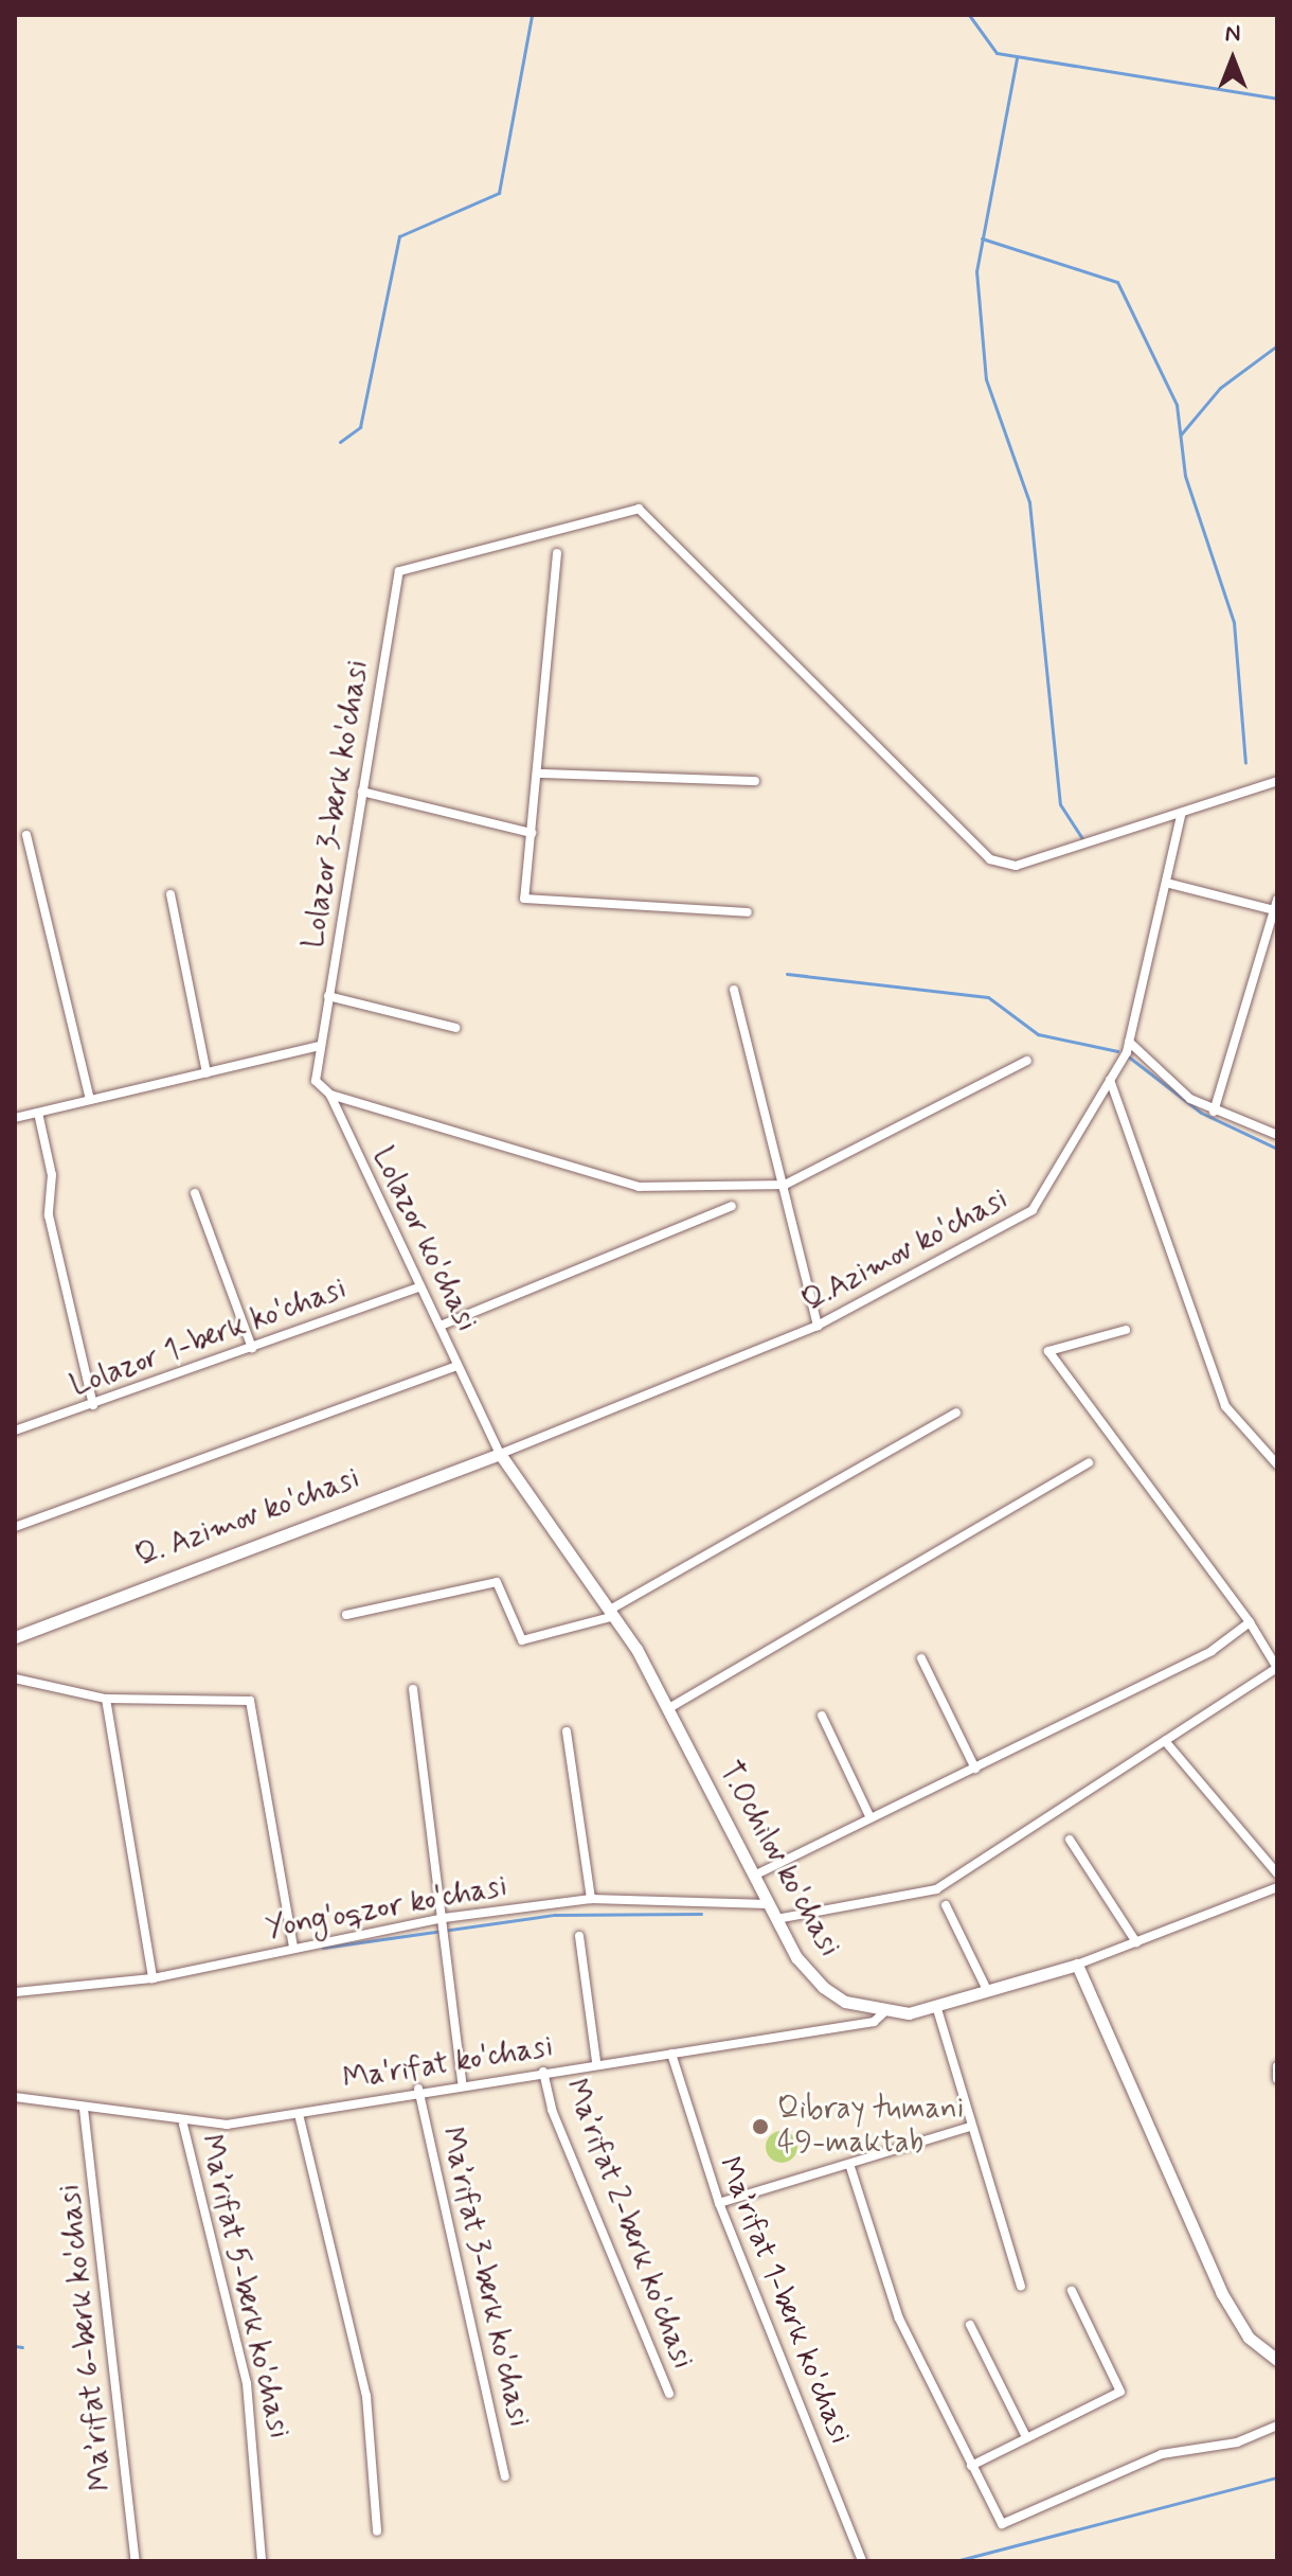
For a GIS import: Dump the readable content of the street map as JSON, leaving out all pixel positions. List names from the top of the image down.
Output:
{
  "streets": {
    "main road": ["Q. Azimov ko'chasi", "T.Ochilov ko'chasi"],
    "street": [
      "Lolazor 3-berk ko'chasi",
      "Lolazor ko'chasi",
      "Q.Azimov ko'chasi",
      "Lolazor 1-berk ko'chasi",
      "Yong'oqzor ko'chasi",
      "Ma'rifat ko'chasi",
      "Ma’rifat 2-berk ko'chasi",
      "Ma’rifat 3-berk ko'chasi",
      "Ma’rifat 5-berk ko'chasi",
      "Ma’rifat 1-berk ko'chasi",
      "Ma’rifat 6-berk ko'chasi"
    ]
  },
  "crossings": [
    ["Lolazor 3-berk ko'chasi", "Lolazor ko'chasi"],
    ["Lolazor 3-berk ko'chasi", "Q.Azimov ko'chasi"],
    ["Lolazor ko'chasi", "Q.Azimov ko'chasi"],
    ["Lolazor ko'chasi", "Lolazor 1-berk ko'chasi"],
    ["Lolazor ko'chasi", "Q. Azimov ko'chasi"],
    ["Lolazor ko'chasi", "T.Ochilov ko'chasi"],
    ["Q.Azimov ko'chasi", "Q. Azimov ko'chasi"],
    ["Q.Azimov ko'chasi", "T.Ochilov ko'chasi"],
    ["Q. Azimov ko'chasi", "T.Ochilov ko'chasi"],
    ["T.Ochilov ko'chasi", "Yong'oqzor ko'chasi"],
    ["T.Ochilov ko'chasi", "Ma'rifat ko'chasi"],
    ["Ma'rifat ko'chasi", "Ma’rifat 2-berk ko'chasi"],
    ["Ma'rifat ko'chasi", "Ma’rifat 3-berk ko'chasi"],
    ["Ma'rifat ko'chasi", "Ma’rifat 5-berk ko'chasi"],
    ["Ma'rifat ko'chasi", "Ma’rifat 1-berk ko'chasi"],
    ["Ma'rifat ko'chasi", "Ma’rifat 6-berk ko'chasi"]
  ],
  "places": ["Qibray tumani 49-maktab"],
  "north": "top"
}
